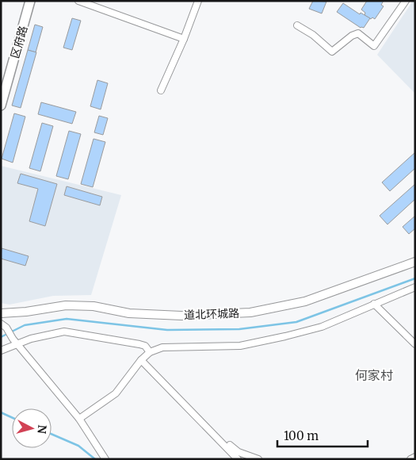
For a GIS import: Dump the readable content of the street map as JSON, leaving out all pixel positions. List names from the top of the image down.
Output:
{
  "streets": {
    "main road": ["区府路"],
    "street": ["道北环城路"]
  },
  "districts": ["何家村"],
  "scale_bar": "100 m",
  "north": "right"
}
